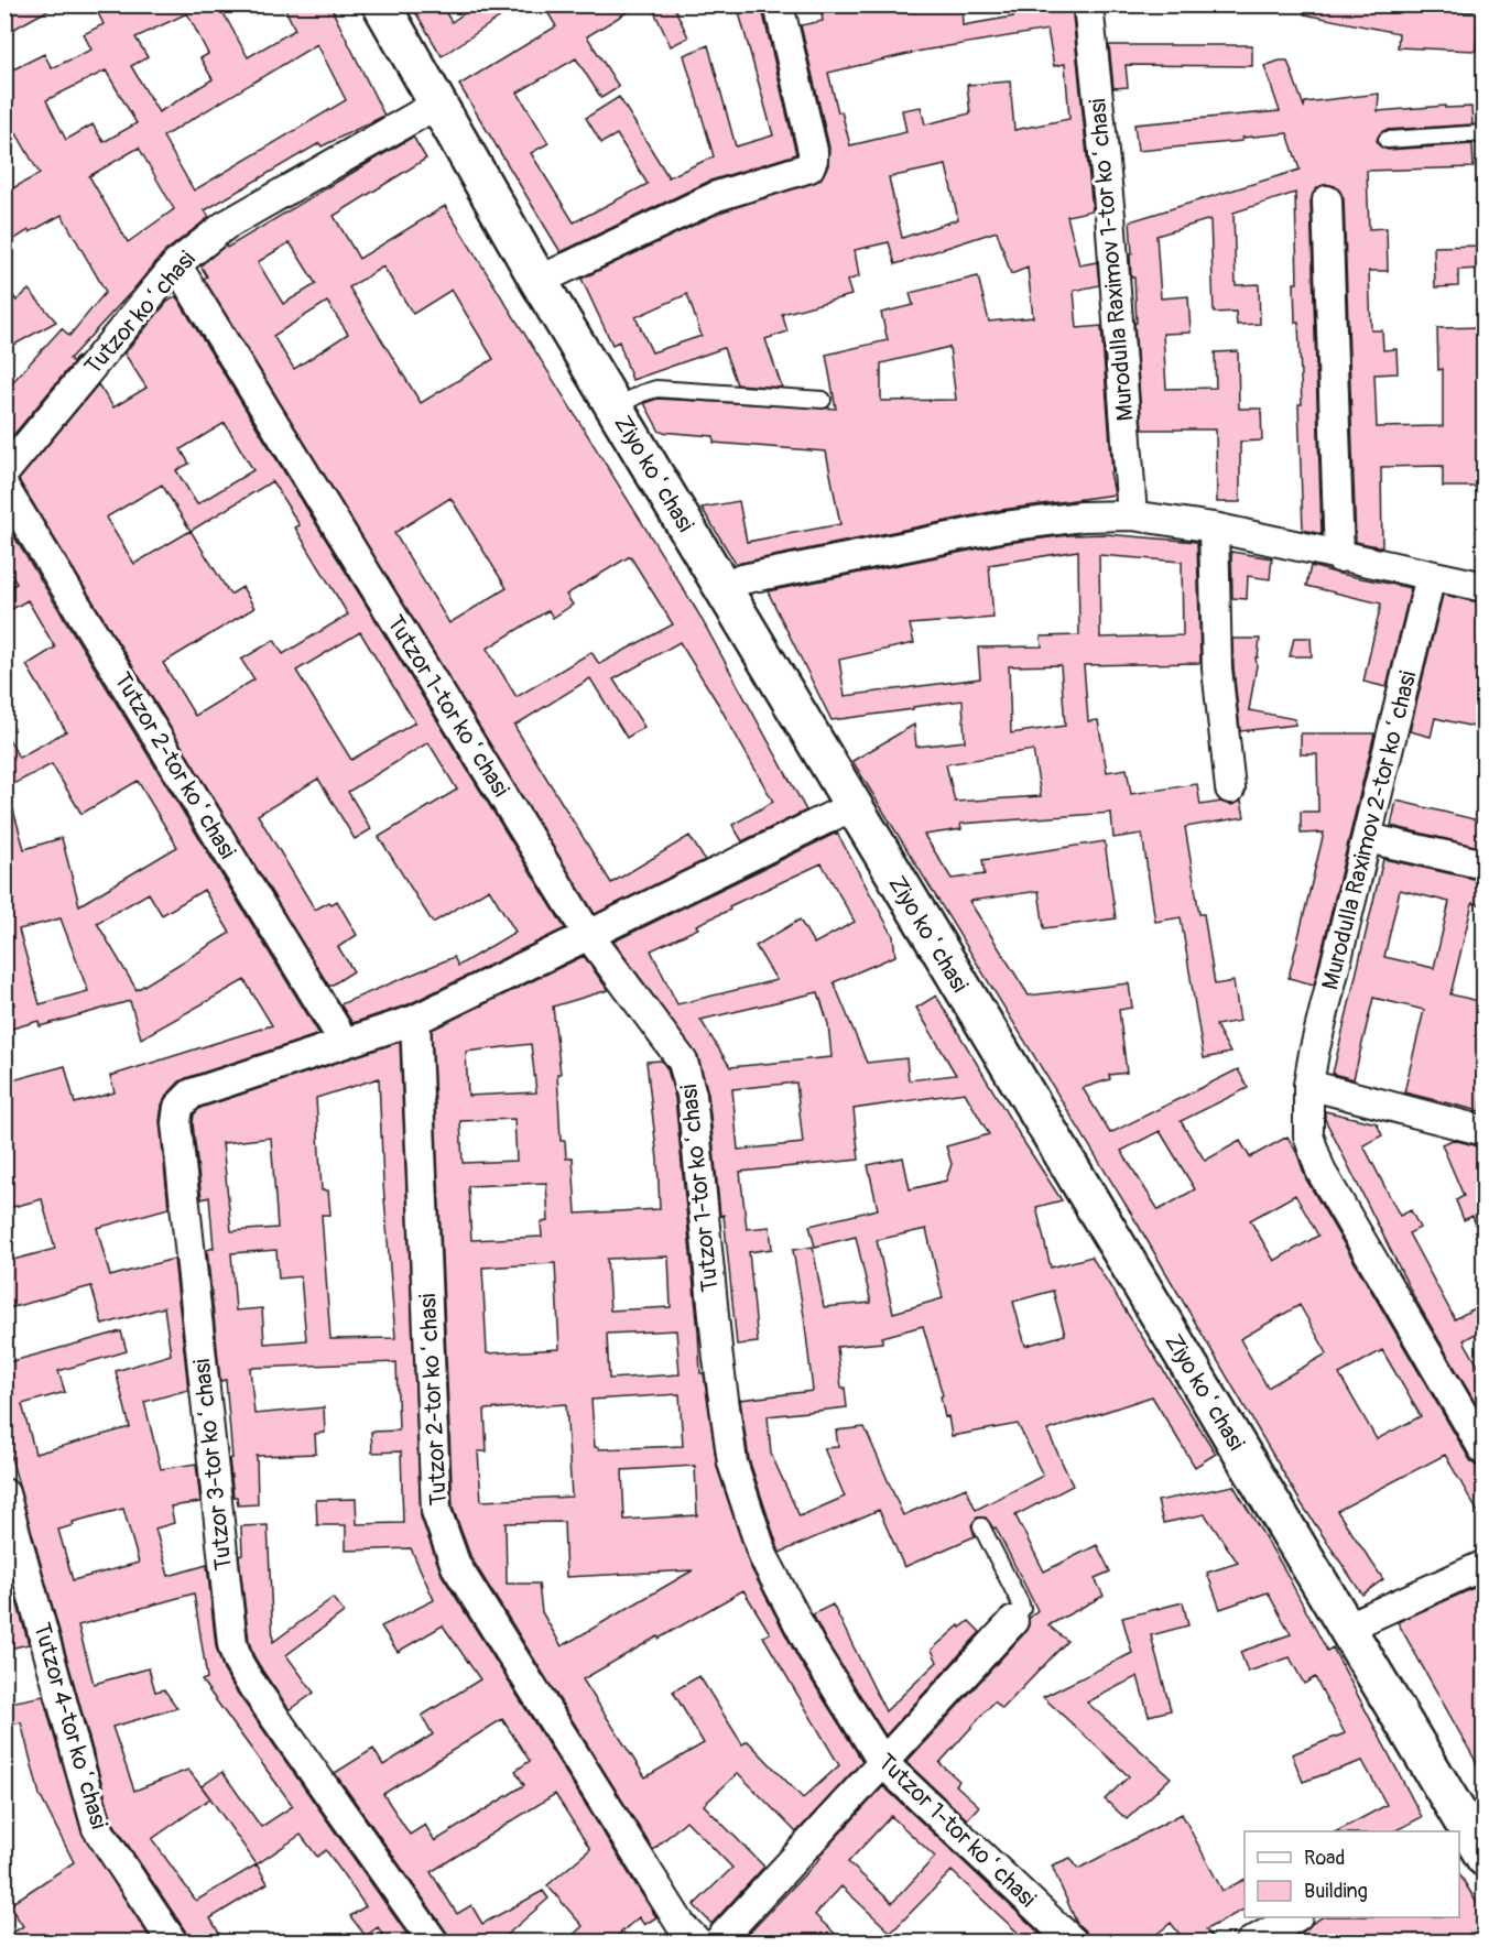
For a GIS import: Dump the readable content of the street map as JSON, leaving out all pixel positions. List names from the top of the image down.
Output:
{
  "streets": {
    "street": [
      "Murodulla Raximov 1-tor koʻchasi",
      "Tutzor koʻchasi",
      "Ziyo koʻchasi",
      "Tutzor 1-tor koʻchasi",
      "Tutzor 2-tor koʻchasi",
      "Murodulla Raximov 2-tor koʻchasi",
      "Tutzor 3-tor koʻchasi",
      "Tutzor 4-tor koʻchasi"
    ]
  },
  "crossings": [
    ["Tutzor koʻchasi", "Ziyo koʻchasi"],
    ["Tutzor koʻchasi", "Tutzor 1-tor koʻchasi"],
    ["Ziyo koʻchasi", "Tutzor 3-tor koʻchasi"],
    ["Tutzor 1-tor koʻchasi", "Tutzor 3-tor koʻchasi"],
    ["Tutzor 2-tor koʻchasi", "Tutzor 3-tor koʻchasi"]
  ],
  "legend": ["Road", "Building"]
}
